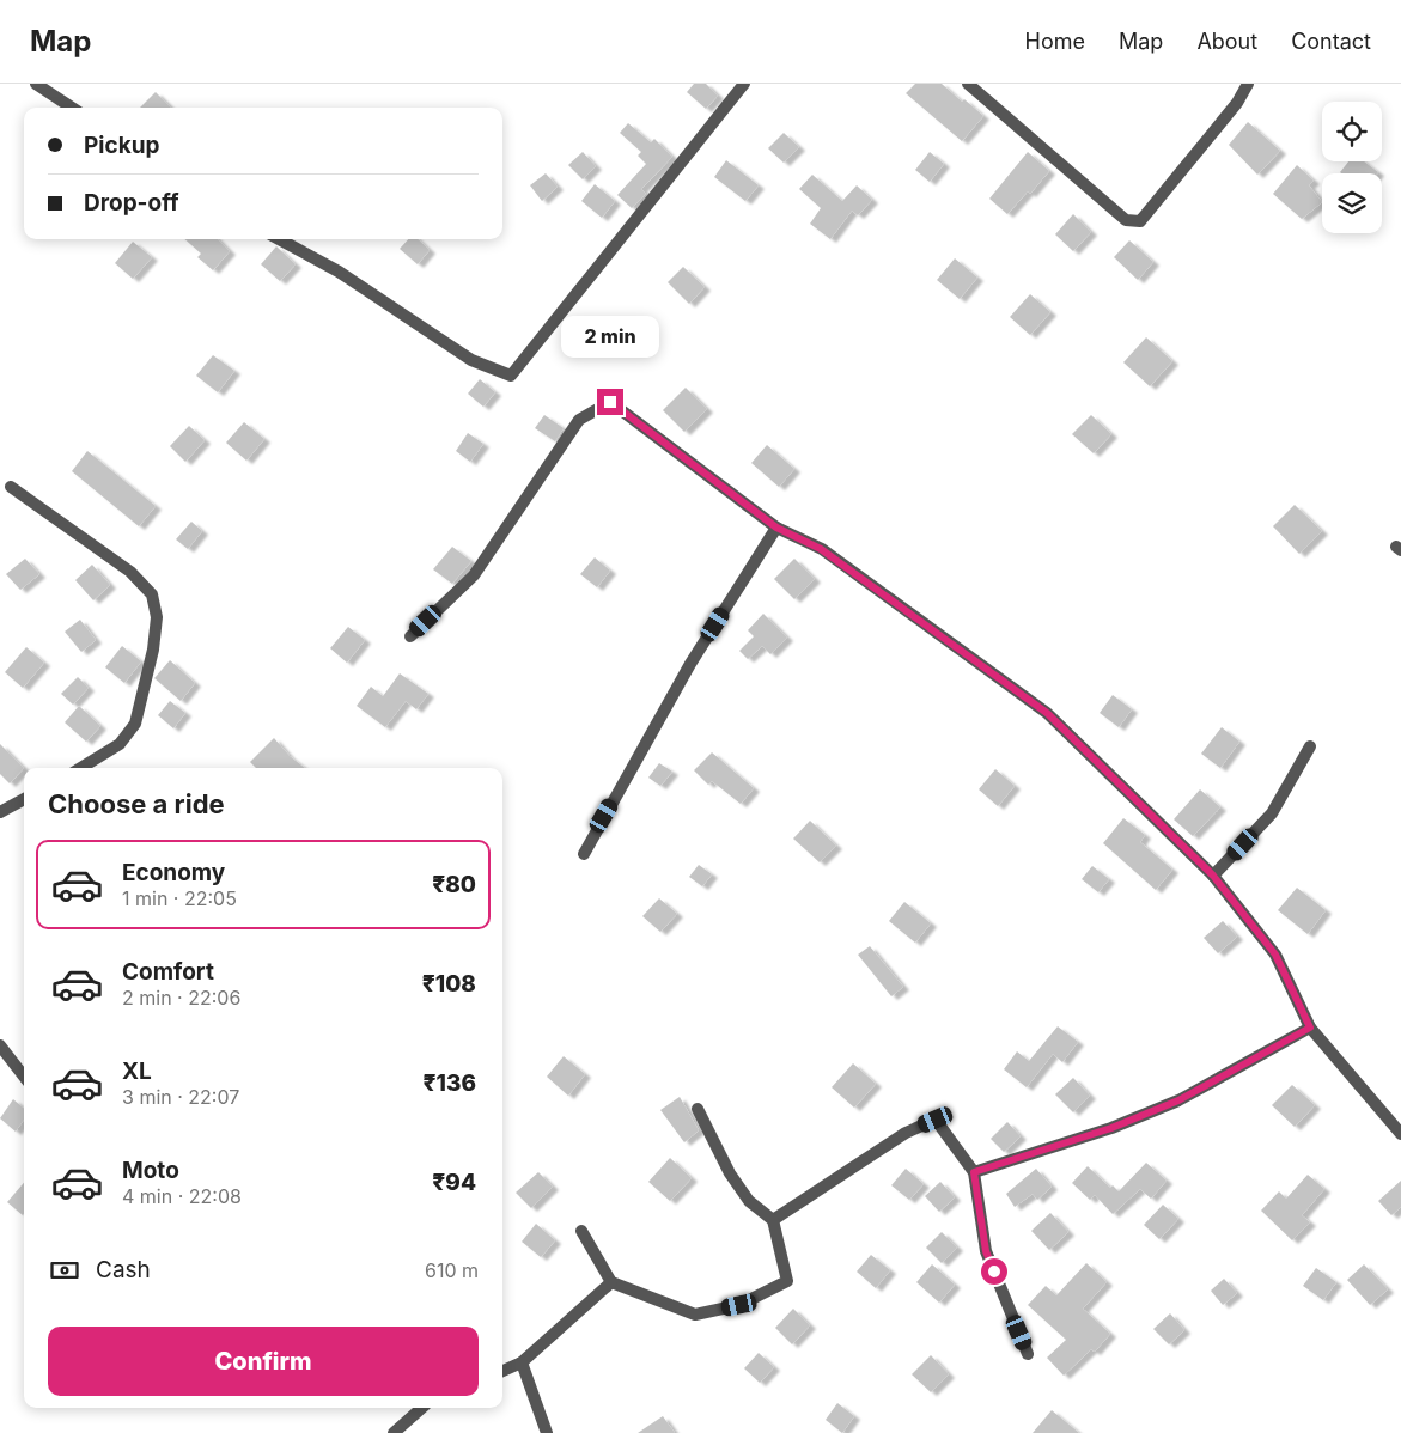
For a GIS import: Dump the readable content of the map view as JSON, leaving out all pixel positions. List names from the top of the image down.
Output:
{
  "page": {
    "header": "Map",
    "nav": [
      "Home",
      "Map",
      "About",
      "Contact"
    ],
    "banner": ["Pickup", "Drop-off"],
    "bubble": "2 min",
    "heading": "Choose a ride",
    "list": [
      {
        "name": "Economy",
        "note": "1 min · 22:05",
        "value": "₹80"
      },
      {
        "name": "Comfort",
        "note": "2 min · 22:06",
        "value": "₹108"
      },
      {
        "name": "XL",
        "note": "3 min · 22:07",
        "value": "₹136"
      },
      {
        "name": "Moto",
        "note": "4 min · 22:08",
        "value": "₹94"
      }
    ],
    "pay": ["Cash", "610 m"],
    "buttons": "Confirm"
  }
}
